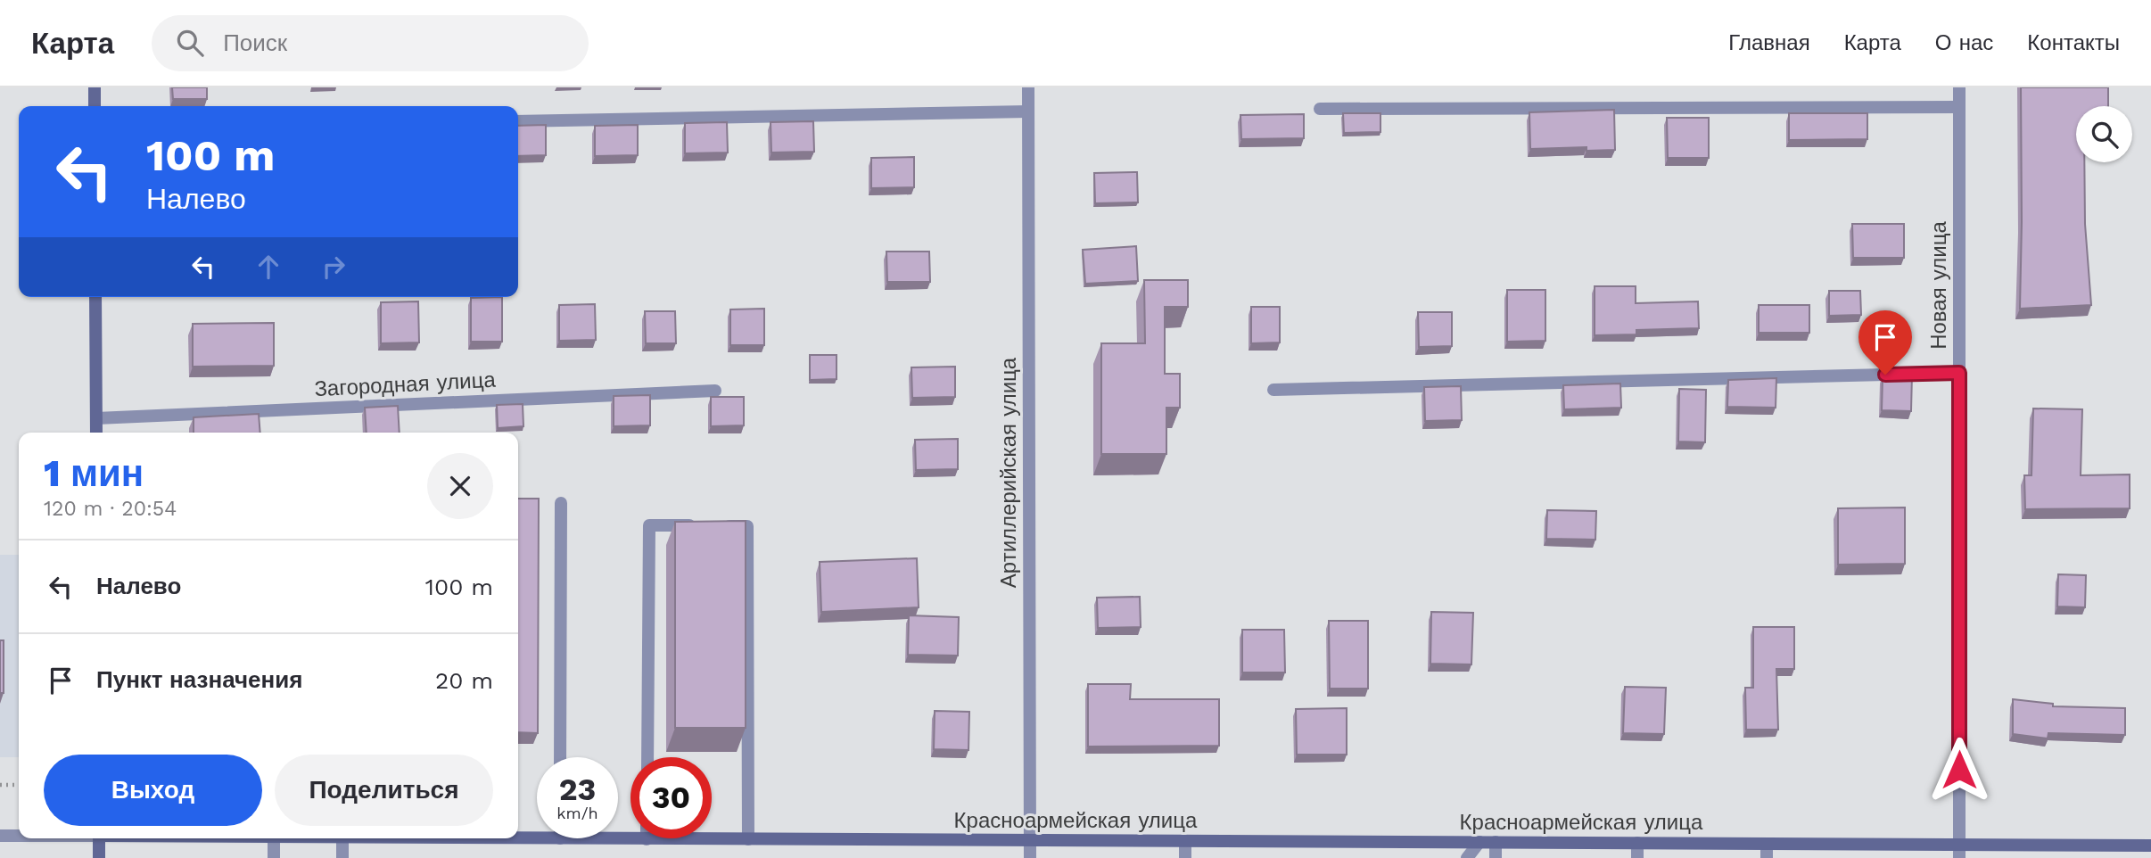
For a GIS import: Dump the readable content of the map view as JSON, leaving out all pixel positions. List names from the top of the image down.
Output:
{
  "streets": {
    "main road": ["Красноармейская улица"],
    "street": ["Новая улица", "Загородная улица", "Артиллерийская улица"]
  },
  "crossings": [
    ["Новая улица", "Красноармейская улица"],
    ["Артиллерийская улица", "Красноармейская улица"]
  ],
  "page": {
    "header": "Карта",
    "search": "Поиск",
    "nav": [
      "Главная",
      "Карта",
      "О нас",
      "Контакты"
    ],
    "turn": ["100 m", "Налево"],
    "heading": ["1 мин", "120 m · 20:54"],
    "list": [
      {
        "name": "Налево",
        "value": "100 m"
      },
      {
        "name": "Пункт назначения",
        "value": "20 m"
      }
    ],
    "buttons": ["Выход", "Поделиться"],
    "speed": "23 km/h",
    "limit": "30"
  }
}
